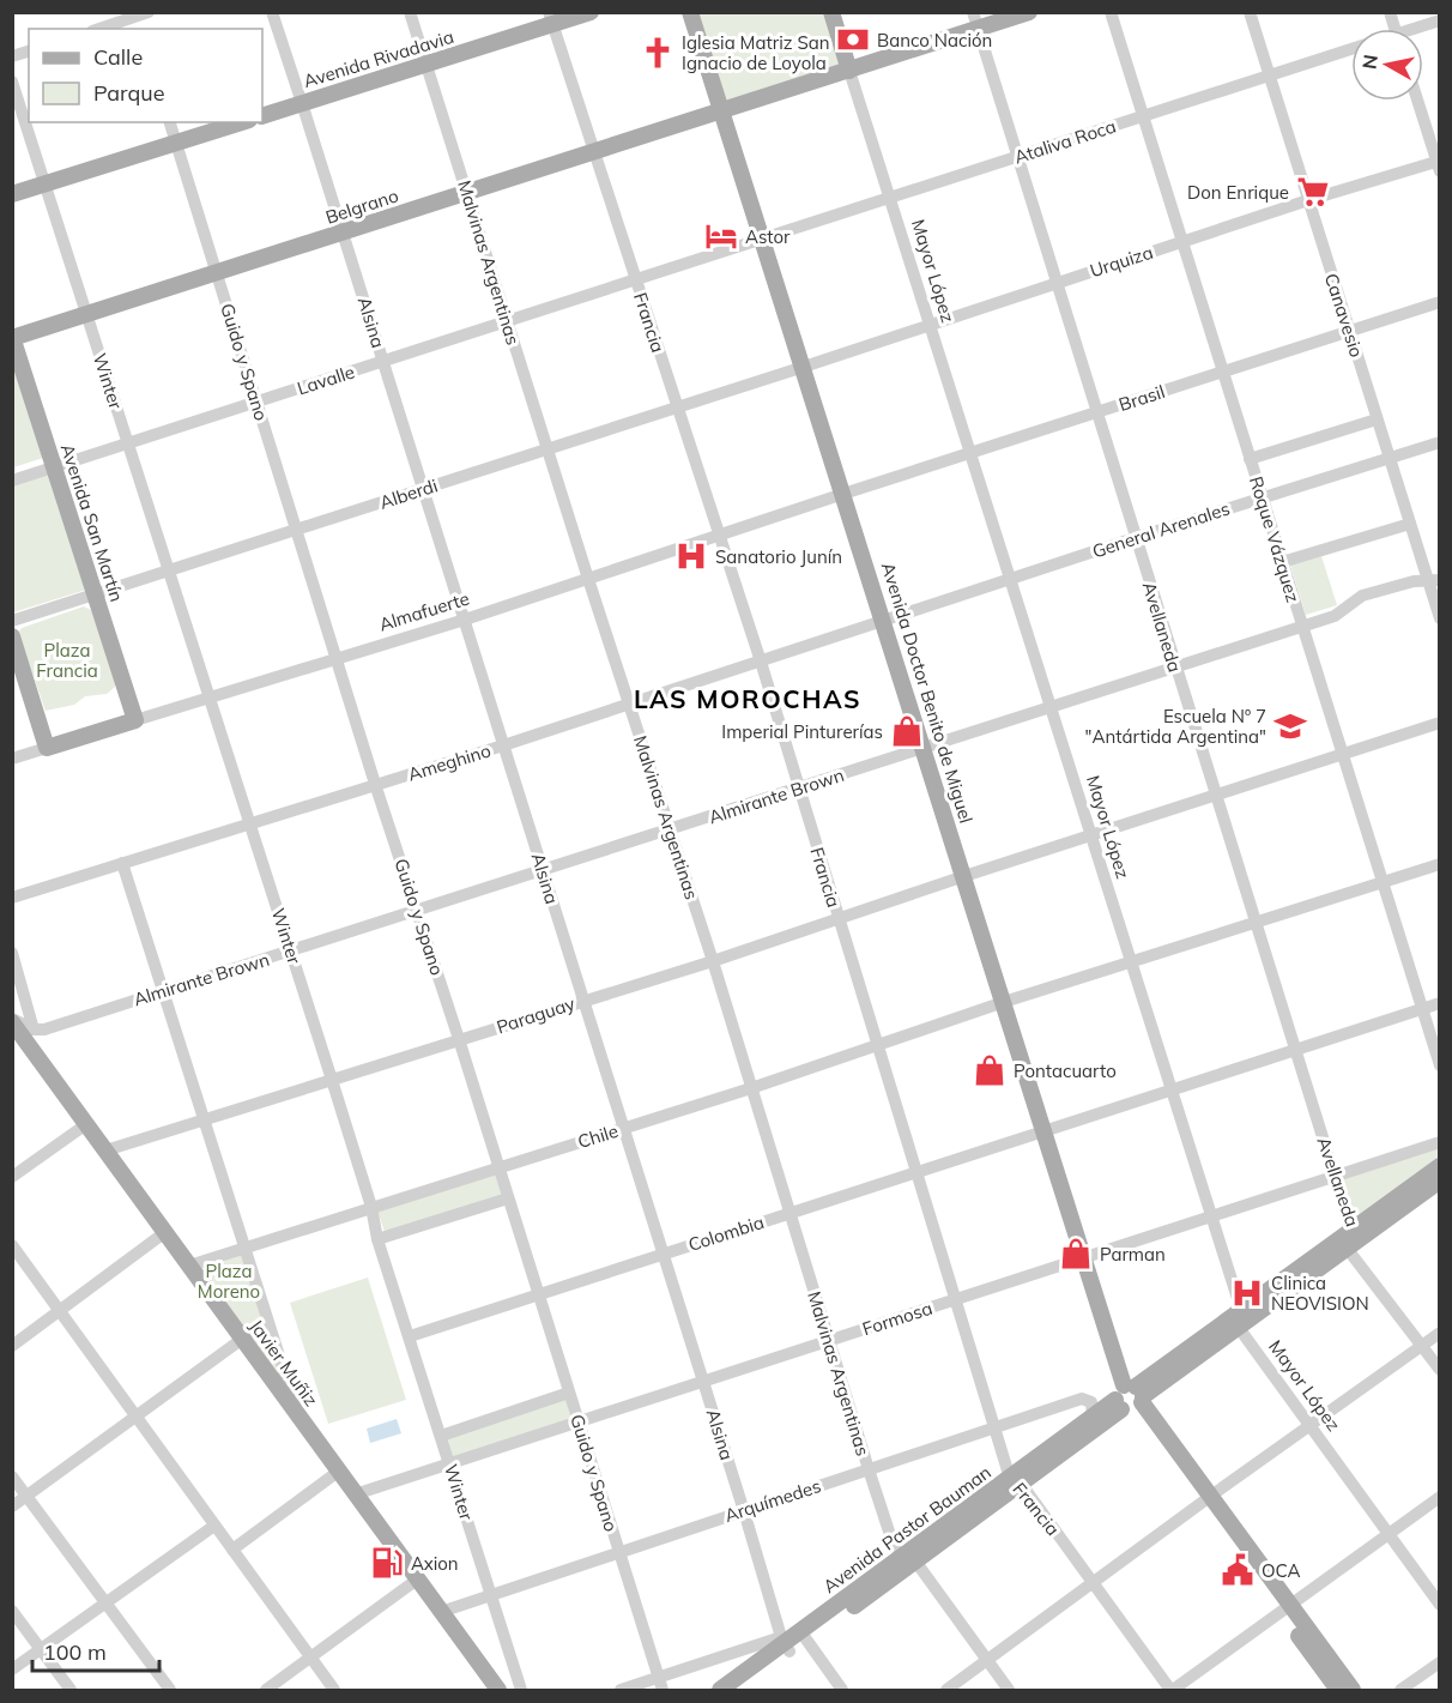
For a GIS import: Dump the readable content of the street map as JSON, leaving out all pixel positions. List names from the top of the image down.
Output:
{
  "streets": {
    "main road": [
      "Avenida Rivadavia",
      "Belgrano",
      "Mayor López",
      "Avenida San Martín",
      "Almafuerte",
      "Avenida Doctor Benito de Miguel",
      "Javier Muñiz",
      "Avenida Pastor Bauman"
    ],
    "street": [
      "Ataliva Roca",
      "Urquiza",
      "Malvinas Argentinas",
      "Canavesio",
      "Alsina",
      "Francia",
      "Guido y Spano",
      "Lavalle",
      "Winter",
      "Brasil",
      "Alberdi",
      "General Arenales",
      "Roque Vázquez",
      "Avellaneda",
      "Ameghino",
      "Almirante Brown",
      "Paraguay",
      "Chile",
      "Colombia",
      "Formosa",
      "Arquímedes"
    ]
  },
  "crossings": [
    ["Avenida Rivadavia", "Malvinas Argentinas"],
    ["Avenida Rivadavia", "Alsina"],
    ["Avenida Rivadavia", "Francia"],
    ["Ataliva Roca", "Mayor López"],
    ["Ataliva Roca", "Canavesio"],
    ["Ataliva Roca", "Lavalle"],
    ["Ataliva Roca", "Roque Vázquez"],
    ["Ataliva Roca", "Avellaneda"],
    ["Ataliva Roca", "Avenida Doctor Benito de Miguel"],
    ["Belgrano", "Malvinas Argentinas"],
    ["Belgrano", "Mayor López"],
    ["Belgrano", "Alsina"],
    ["Belgrano", "Francia"],
    ["Belgrano", "Guido y Spano"],
    ["Belgrano", "Winter"],
    ["Belgrano", "Avenida San Martín"],
    ["Belgrano", "Avellaneda"],
    ["Belgrano", "Avenida Doctor Benito de Miguel"],
    ["Urquiza", "Mayor López"],
    ["Urquiza", "Canavesio"],
    ["Urquiza", "Alberdi"],
    ["Urquiza", "Roque Vázquez"],
    ["Urquiza", "Avellaneda"],
    ["Urquiza", "Avenida Doctor Benito de Miguel"],
    ["Malvinas Argentinas", "Lavalle"],
    ["Malvinas Argentinas", "Alberdi"],
    ["Malvinas Argentinas", "Almafuerte"],
    ["Malvinas Argentinas", "Ameghino"],
    ["Malvinas Argentinas", "Almirante Brown"],
    ["Malvinas Argentinas", "Paraguay"],
    ["Malvinas Argentinas", "Chile"],
    ["Malvinas Argentinas", "Colombia"],
    ["Malvinas Argentinas", "Formosa"],
    ["Malvinas Argentinas", "Arquímedes"],
    ["Malvinas Argentinas", "Avenida Pastor Bauman"],
    ["Mayor López", "Brasil"],
    ["Mayor López", "General Arenales"],
    ["Mayor López", "Almirante Brown"],
    ["Mayor López", "Paraguay"],
    ["Mayor López", "Chile"],
    ["Mayor López", "Colombia"],
    ["Mayor López", "Formosa"],
    ["Canavesio", "Brasil"],
    ["Canavesio", "General Arenales"],
    ["Canavesio", "Almirante Brown"],
    ["Alsina", "Lavalle"],
    ["Alsina", "Alberdi"],
    ["Alsina", "Almafuerte"],
    ["Alsina", "Ameghino"],
    ["Alsina", "Almirante Brown"],
    ["Alsina", "Paraguay"],
    ["Alsina", "Chile"],
    ["Alsina", "Colombia"],
    ["Alsina", "Formosa"],
    ["Alsina", "Arquímedes"],
    ["Alsina", "Avenida Pastor Bauman"],
    ["Francia", "Lavalle"],
    ["Francia", "Alberdi"],
    ["Francia", "Almafuerte"],
    ["Francia", "Ameghino"],
    ["Francia", "Almirante Brown"],
    ["Francia", "Paraguay"],
    ["Francia", "Chile"],
    ["Francia", "Colombia"],
    ["Francia", "Formosa"],
    ["Francia", "Arquímedes"],
    ["Francia", "Avenida Pastor Bauman"],
    ["Guido y Spano", "Lavalle"],
    ["Guido y Spano", "Alberdi"],
    ["Guido y Spano", "Almafuerte"],
    ["Guido y Spano", "Ameghino"],
    ["Guido y Spano", "Almirante Brown"],
    ["Guido y Spano", "Paraguay"],
    ["Guido y Spano", "Chile"],
    ["Guido y Spano", "Colombia"],
    ["Guido y Spano", "Formosa"],
    ["Guido y Spano", "Arquímedes"],
    ["Lavalle", "Winter"],
    ["Lavalle", "Avenida San Martín"],
    ["Lavalle", "Avenida Doctor Benito de Miguel"],
    ["Winter", "Alberdi"],
    ["Winter", "Almafuerte"],
    ["Winter", "Ameghino"],
    ["Winter", "Almirante Brown"],
    ["Winter", "Paraguay"],
    ["Winter", "Chile"],
    ["Winter", "Colombia"],
    ["Winter", "Formosa"],
    ["Winter", "Arquímedes"],
    ["Brasil", "Roque Vázquez"],
    ["Brasil", "Almafuerte"],
    ["Brasil", "Avellaneda"],
    ["Brasil", "Avenida Doctor Benito de Miguel"],
    ["Alberdi", "Avenida San Martín"],
    ["Alberdi", "Avenida Doctor Benito de Miguel"],
    ["Avenida San Martín", "Almafuerte"],
    ["General Arenales", "Roque Vázquez"],
    ["General Arenales", "Avellaneda"],
    ["General Arenales", "Avenida Doctor Benito de Miguel"],
    ["General Arenales", "Ameghino"],
    ["Roque Vázquez", "Almirante Brown"],
    ["Roque Vázquez", "Paraguay"],
    ["Roque Vázquez", "Chile"],
    ["Roque Vázquez", "Colombia"],
    ["Almafuerte", "Avenida Doctor Benito de Miguel"],
    ["Avellaneda", "Almirante Brown"],
    ["Avellaneda", "Paraguay"],
    ["Avellaneda", "Chile"],
    ["Avellaneda", "Colombia"],
    ["Avellaneda", "Formosa"],
    ["Avenida Doctor Benito de Miguel", "Ameghino"],
    ["Avenida Doctor Benito de Miguel", "Almirante Brown"],
    ["Avenida Doctor Benito de Miguel", "Paraguay"],
    ["Avenida Doctor Benito de Miguel", "Chile"],
    ["Avenida Doctor Benito de Miguel", "Colombia"],
    ["Avenida Doctor Benito de Miguel", "Formosa"],
    ["Avenida Doctor Benito de Miguel", "Avenida Pastor Bauman"],
    ["Paraguay", "Javier Muñiz"],
    ["Chile", "Javier Muñiz"],
    ["Formosa", "Javier Muñiz"],
    ["Javier Muñiz", "Arquímedes"],
    ["Arquímedes", "Avenida Pastor Bauman"]
  ],
  "districts": ["LAS MOROCHAS"],
  "parks": ["Plaza Francia", "Plaza Moreno"],
  "places": {
    "bank": ["Banco Nación"],
    "church": ["Iglesia Matriz San Ignacio de Loyola"],
    "supermarket": ["Don Enrique"],
    "hotel": ["Astor"],
    "hospital": ["Sanatorio Junín", "Clinica NEOVISION"],
    "school or university": ["Escuela Nº 7 \"Antártida Argentina\""],
    "shop": ["Imperial Pinturerías", "Pontacuarto", "Parman"],
    "fuel station": ["Axion"],
    "public building": ["OCA"]
  },
  "legend": ["Calle", "Parque"],
  "scale_bar": "100 m",
  "north": "left"
}
